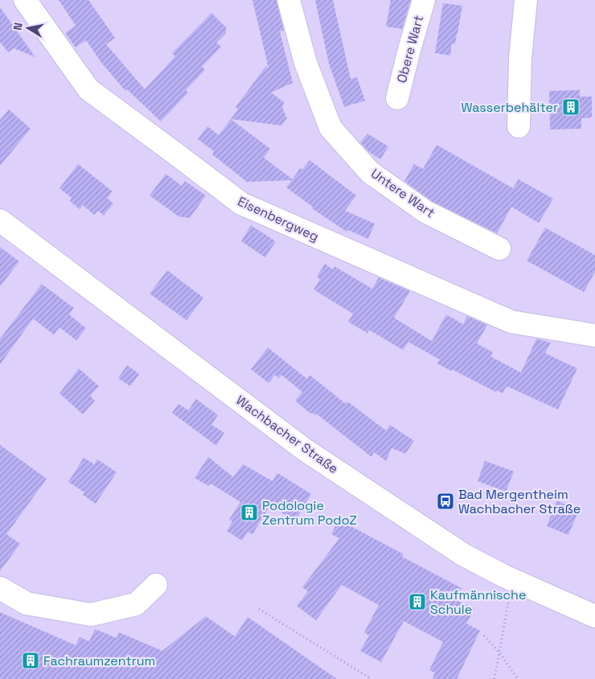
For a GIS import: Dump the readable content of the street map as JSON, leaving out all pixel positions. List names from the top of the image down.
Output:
{
  "streets": {
    "street": [
      "Obere Wart",
      "Untere Wart",
      "Eisenbergweg",
      "Wachbacher Straße"
    ]
  },
  "places": {
    "building": [
      "Wasserbehälter",
      "Podologie Zentrum PodoZ",
      "Kaufmännische Schule",
      "Fachraumzentrum"
    ],
    "bus stop": ["Bad Mergentheim Wachbacher Straße"]
  },
  "north": "left"
}
